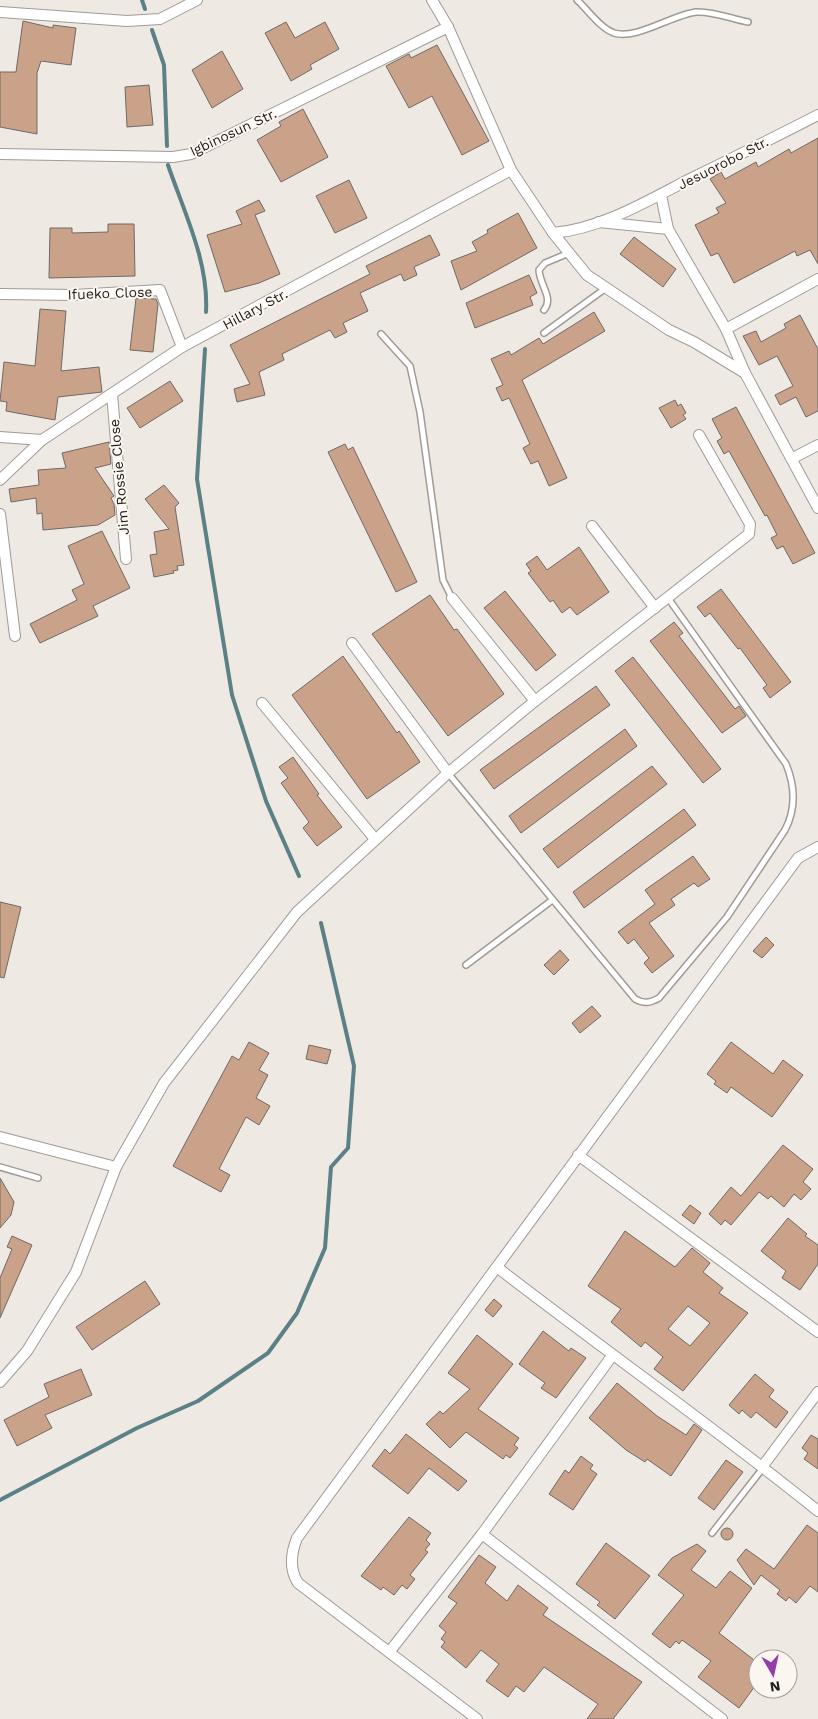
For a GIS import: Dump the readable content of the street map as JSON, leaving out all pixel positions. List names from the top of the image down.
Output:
{
  "streets": {
    "street": [
      "Igbinosun Str.",
      "Jesuorobo Str.",
      "Ifueko Close",
      "Hillary Str.",
      "Jim Rossie Close"
    ]
  },
  "crossings": [
    ["Ifueko Close", "Hillary Str."],
    ["Hillary Str.", "Jim Rossie Close"]
  ],
  "north": "bottom"
}
